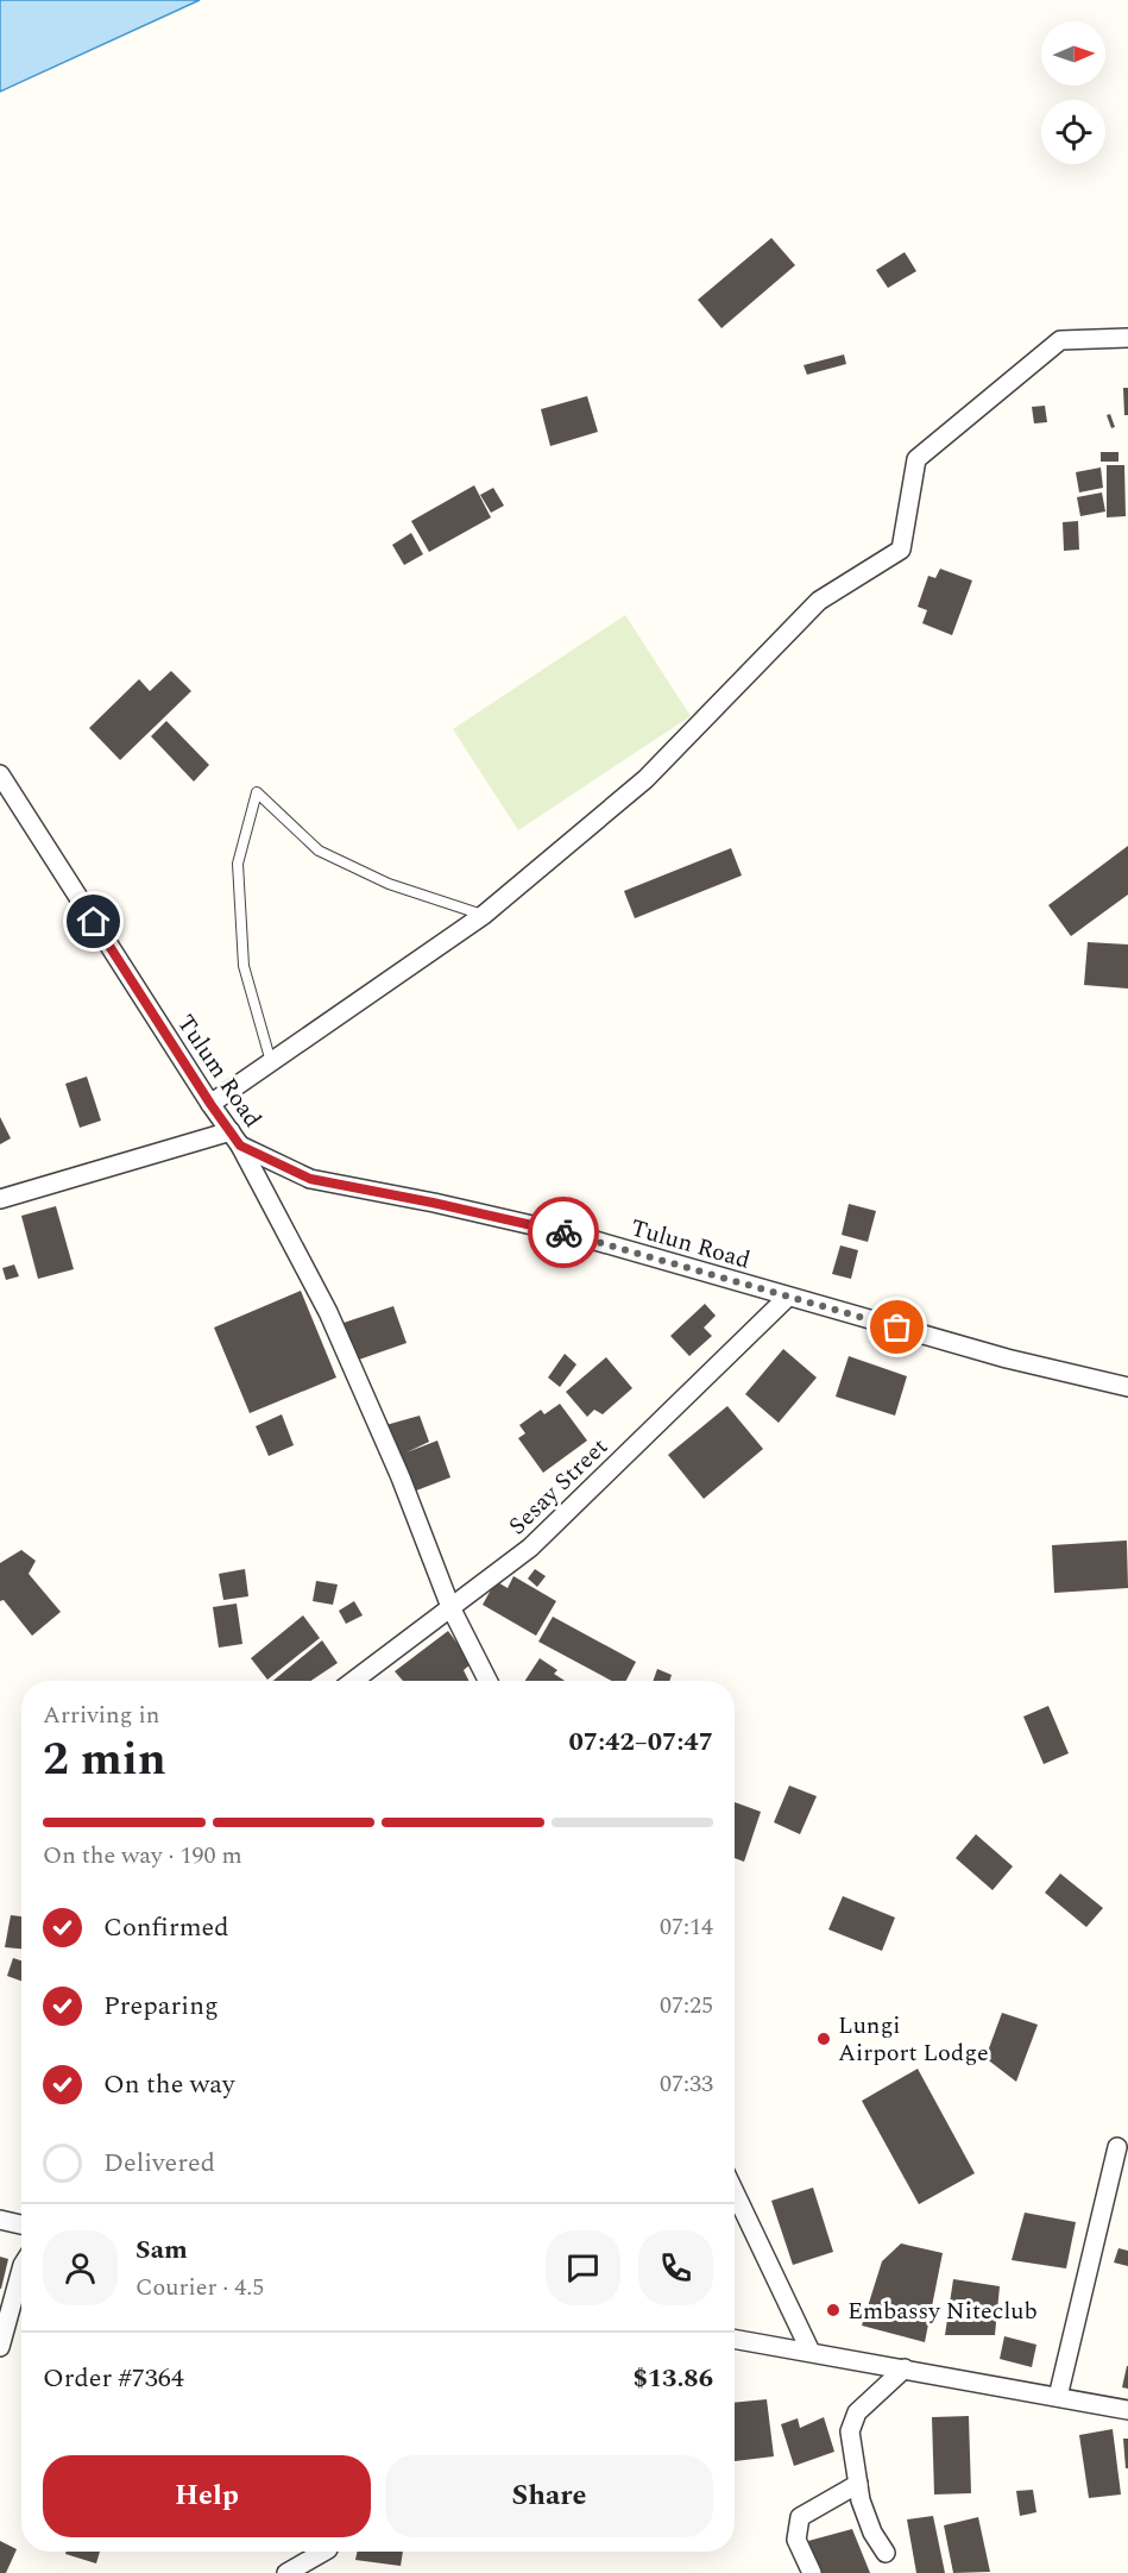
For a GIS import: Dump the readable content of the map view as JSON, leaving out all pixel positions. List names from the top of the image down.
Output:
{
  "streets": {
    "street": ["Tulum Road", "Tulun Road", "Sesay Street"]
  },
  "crossings": [
    ["Tulum Road", "Tulun Road"],
    ["Tulum Road", "Sesay Street"],
    ["Tulun Road", "Sesay Street"]
  ],
  "places": ["Lungi Airport Lodge", "Embassy Niteclub"],
  "north": "right",
  "page": {
    "heading": ["2 min", "Arriving in", "07:42–07:47"],
    "panel": [
      "Sam",
      "Courier · 4.5",
      "Order #7364",
      "$13.86"
    ],
    "bar": "On the way · 190 m",
    "list": [
      ["Confirmed", "07:14"],
      ["Preparing", "07:25"],
      ["On the way", "07:33"],
      "Delivered"
    ],
    "buttons": ["Help", "Share"]
  }
}
